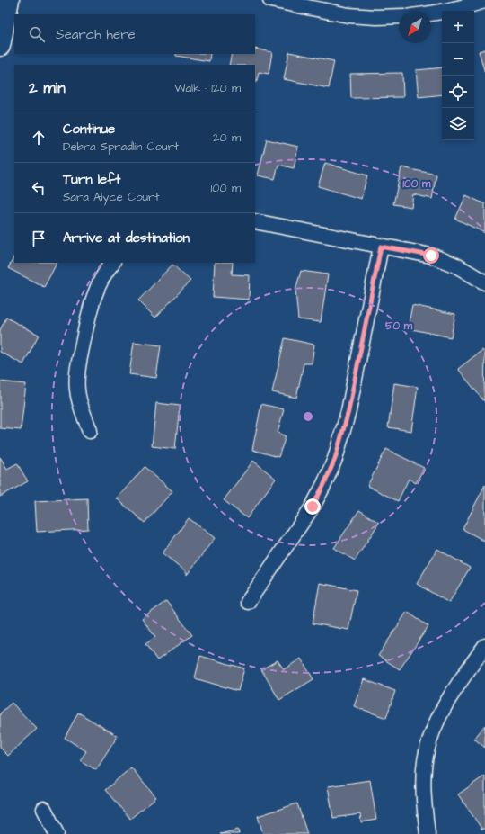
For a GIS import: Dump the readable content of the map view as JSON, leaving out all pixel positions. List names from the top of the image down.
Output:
{
  "north": "bottom left",
  "page": {
    "map_buttons": ["+", "−"],
    "search": "Search here",
    "heading": ["2 min", "Walk · 120 m"],
    "list": [
      ["Continue", "Debra Spradlin Court", "20 m"],
      ["Turn left", "Sara Alyce Court", "100 m"],
      "Arrive at destination"
    ]
  },
  "rings": ["100 m", "50 m"]
}
